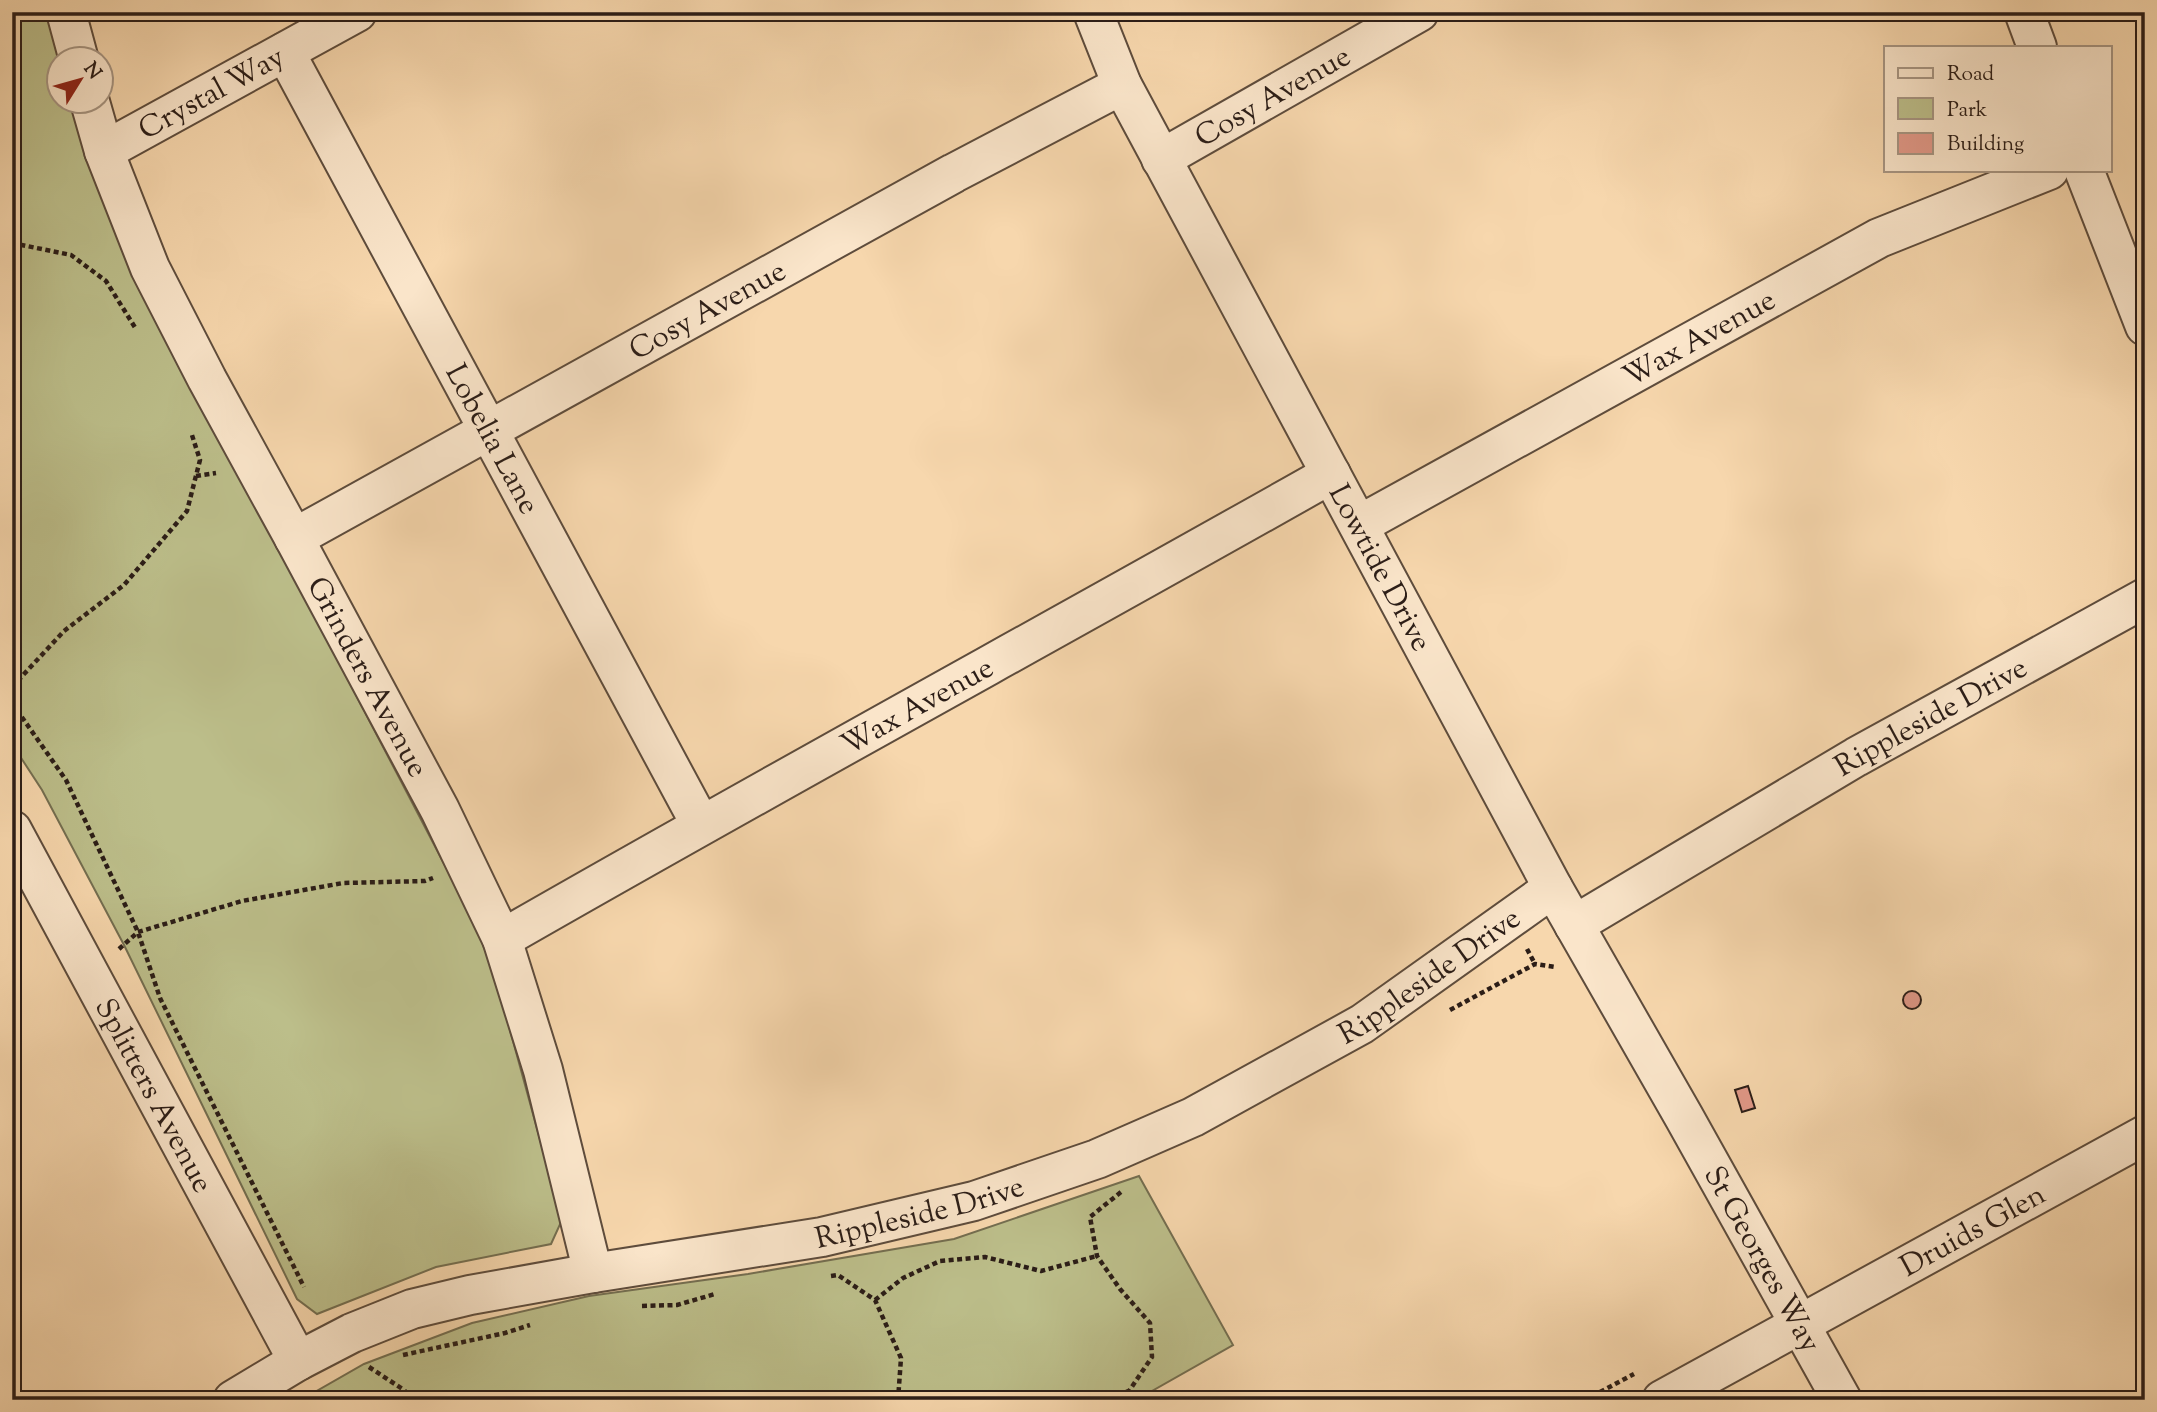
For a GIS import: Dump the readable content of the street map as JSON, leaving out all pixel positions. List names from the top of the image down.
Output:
{
  "streets": {
    "street": [
      "Crystal Way",
      "Cosy Avenue",
      "Wax Avenue",
      "Lobelia Lane",
      "Lowtide Drive",
      "Grinders Avenue",
      "Rippleside Drive",
      "Splitters Avenue",
      "Druids Glen",
      "St Georges Way"
    ]
  },
  "crossings": [
    ["Crystal Way", "Lobelia Lane"],
    ["Crystal Way", "Grinders Avenue"],
    ["Cosy Avenue", "Lobelia Lane"],
    ["Cosy Avenue", "Lowtide Drive"],
    ["Cosy Avenue", "Grinders Avenue"],
    ["Wax Avenue", "Lobelia Lane"],
    ["Wax Avenue", "Lowtide Drive"],
    ["Wax Avenue", "Grinders Avenue"],
    ["Lowtide Drive", "Rippleside Drive"],
    ["Lowtide Drive", "St Georges Way"],
    ["Grinders Avenue", "Rippleside Drive"],
    ["Rippleside Drive", "Splitters Avenue"],
    ["Druids Glen", "St Georges Way"]
  ],
  "legend": ["Road", "Park", "Building"],
  "north": "top right"
}
